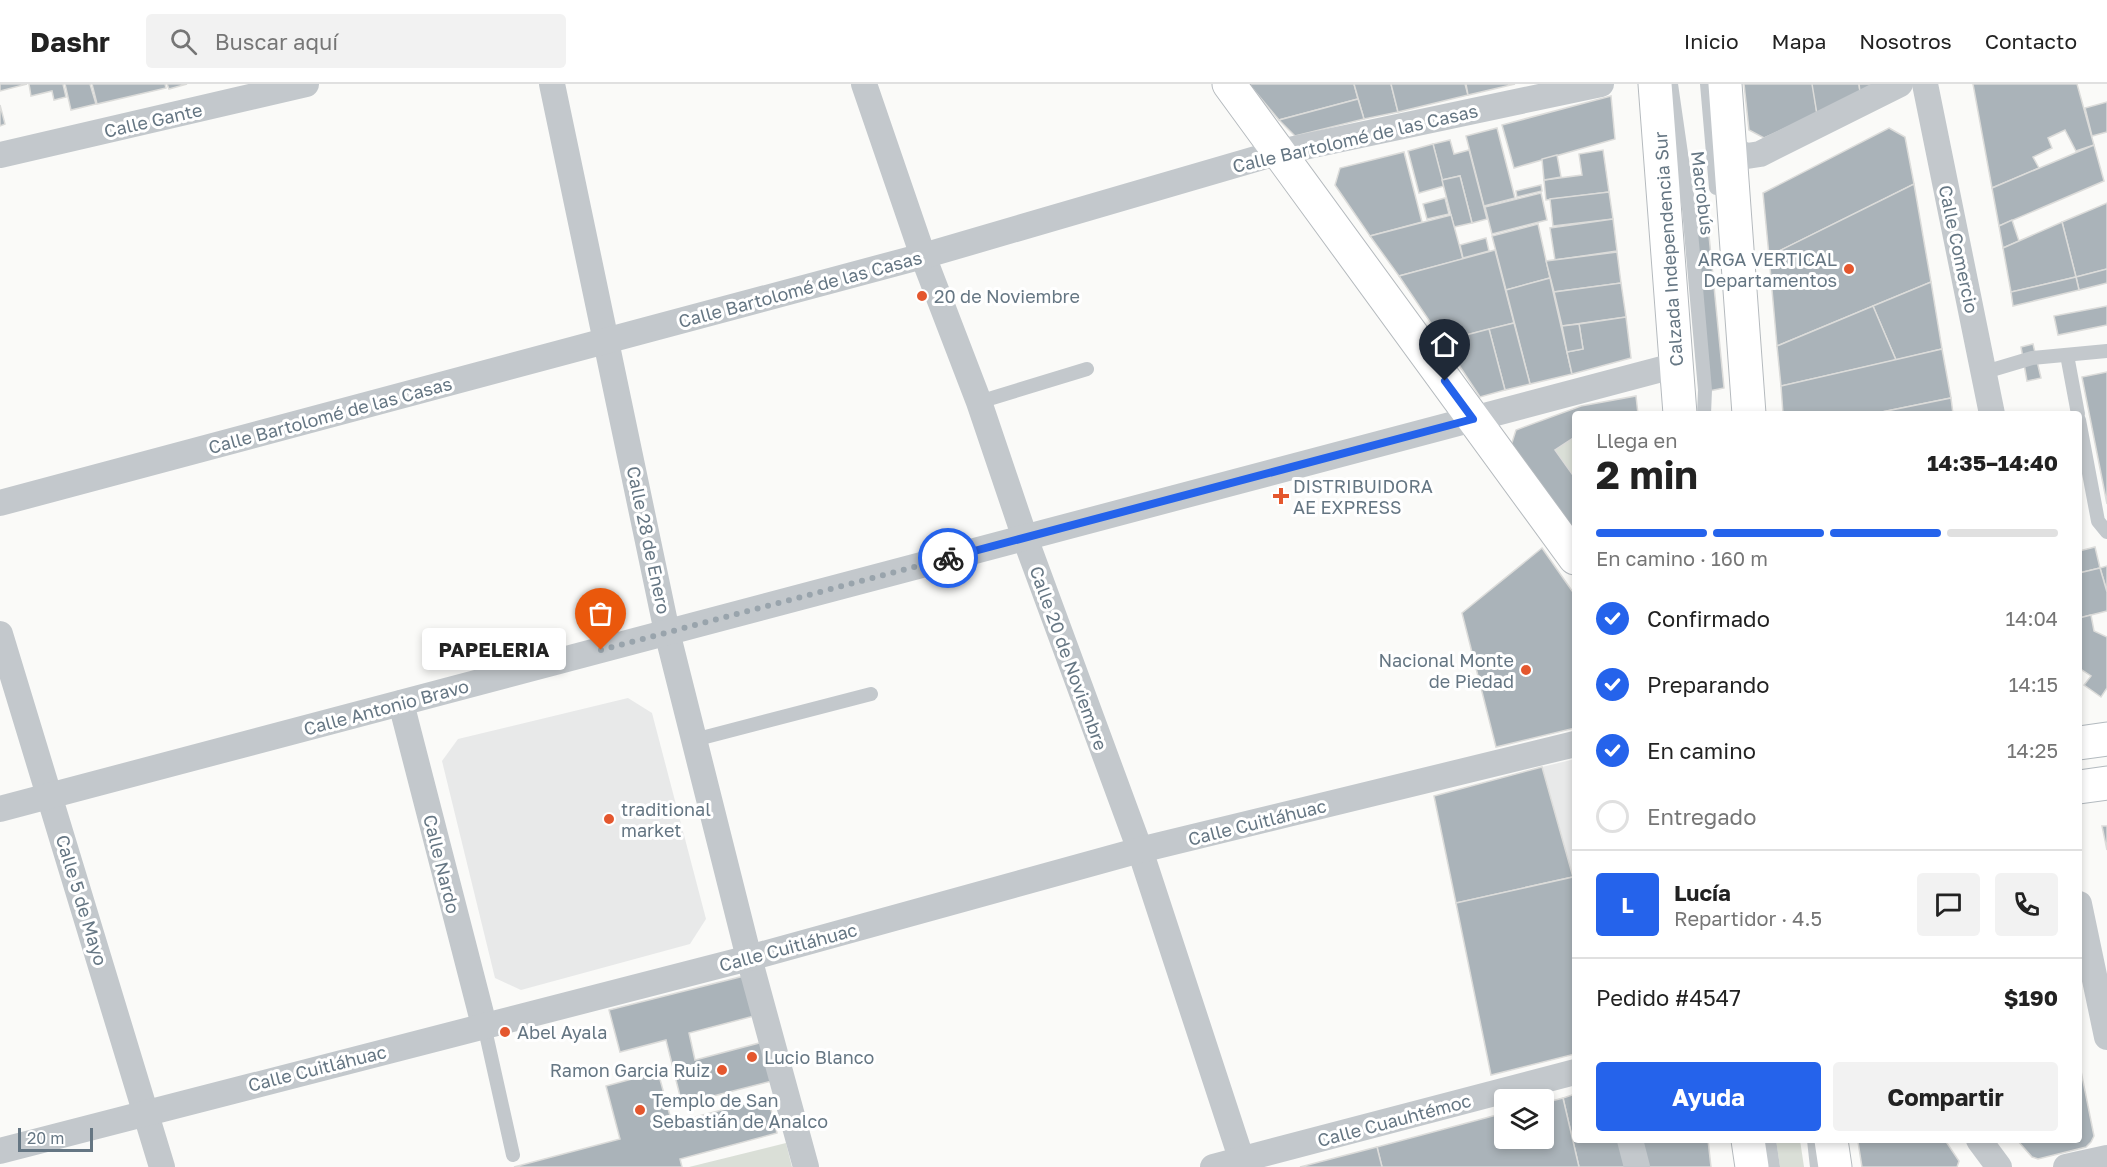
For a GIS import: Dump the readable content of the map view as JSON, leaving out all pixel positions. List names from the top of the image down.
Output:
{
  "streets": {
    "main road": ["Calzada Independencia Sur"],
    "street": [
      "Calle Gante",
      "Calle Bartolomé de las Casas",
      "Calle Comercio",
      "Calle 28 de Enero",
      "Calle 20 de Noviembre",
      "Calle Antonio Bravo",
      "Calle Cuitláhuac",
      "Calle Nardo",
      "Calle 5 de Mayo",
      "Calle Cuauhtémoc"
    ],
    "lane": ["Macrobús"]
  },
  "crossings": [
    ["Calle Bartolomé de las Casas", "Calle 28 de Enero"],
    ["Calle Bartolomé de las Casas", "Calle 20 de Noviembre"],
    ["Calzada Independencia Sur", "Calle Antonio Bravo"],
    ["Calle 28 de Enero", "Calle Antonio Bravo"],
    ["Calle 28 de Enero", "Calle Cuitláhuac"],
    ["Calle 20 de Noviembre", "Calle Antonio Bravo"],
    ["Calle 20 de Noviembre", "Calle Cuitláhuac"],
    ["Calle 20 de Noviembre", "Calle Cuauhtémoc"],
    ["Calle Antonio Bravo", "Calle Nardo"],
    ["Calle Antonio Bravo", "Calle 5 de Mayo"],
    ["Calle Cuitláhuac", "Calle Nardo"],
    ["Calle Cuitláhuac", "Calle 5 de Mayo"]
  ],
  "places": {
    "other": [
      "ARGA VERTICAL Departamentos",
      "20 de Noviembre",
      "PAPELERIA",
      "Nacional Monte de Piedad",
      "traditional market",
      "Abel Ayala",
      "Lucio Blanco",
      "Ramon Garcia Ruiz",
      "Templo de San Sebastián de Analco"
    ],
    "health": ["DISTRIBUIDORA AE EXPRESS"]
  },
  "scale_bar": "20 m",
  "page": {
    "header": "Dashr",
    "search": "Buscar aquí",
    "nav": [
      "Inicio",
      "Mapa",
      "Nosotros",
      "Contacto"
    ],
    "heading": ["2 min", "Llega en", "14:35–14:40"],
    "panel": [
      "Lucía",
      "Repartidor · 4.5",
      "Pedido #4547",
      "$190"
    ],
    "bar": "En camino · 160 m",
    "list": [
      ["Confirmado", "14:04"],
      ["Preparando", "14:15"],
      ["En camino", "14:25"],
      "Entregado"
    ],
    "bubble": "PAPELERIA",
    "round": "L",
    "buttons": ["Ayuda", "Compartir"],
    "scale": "20 m"
  }
}
